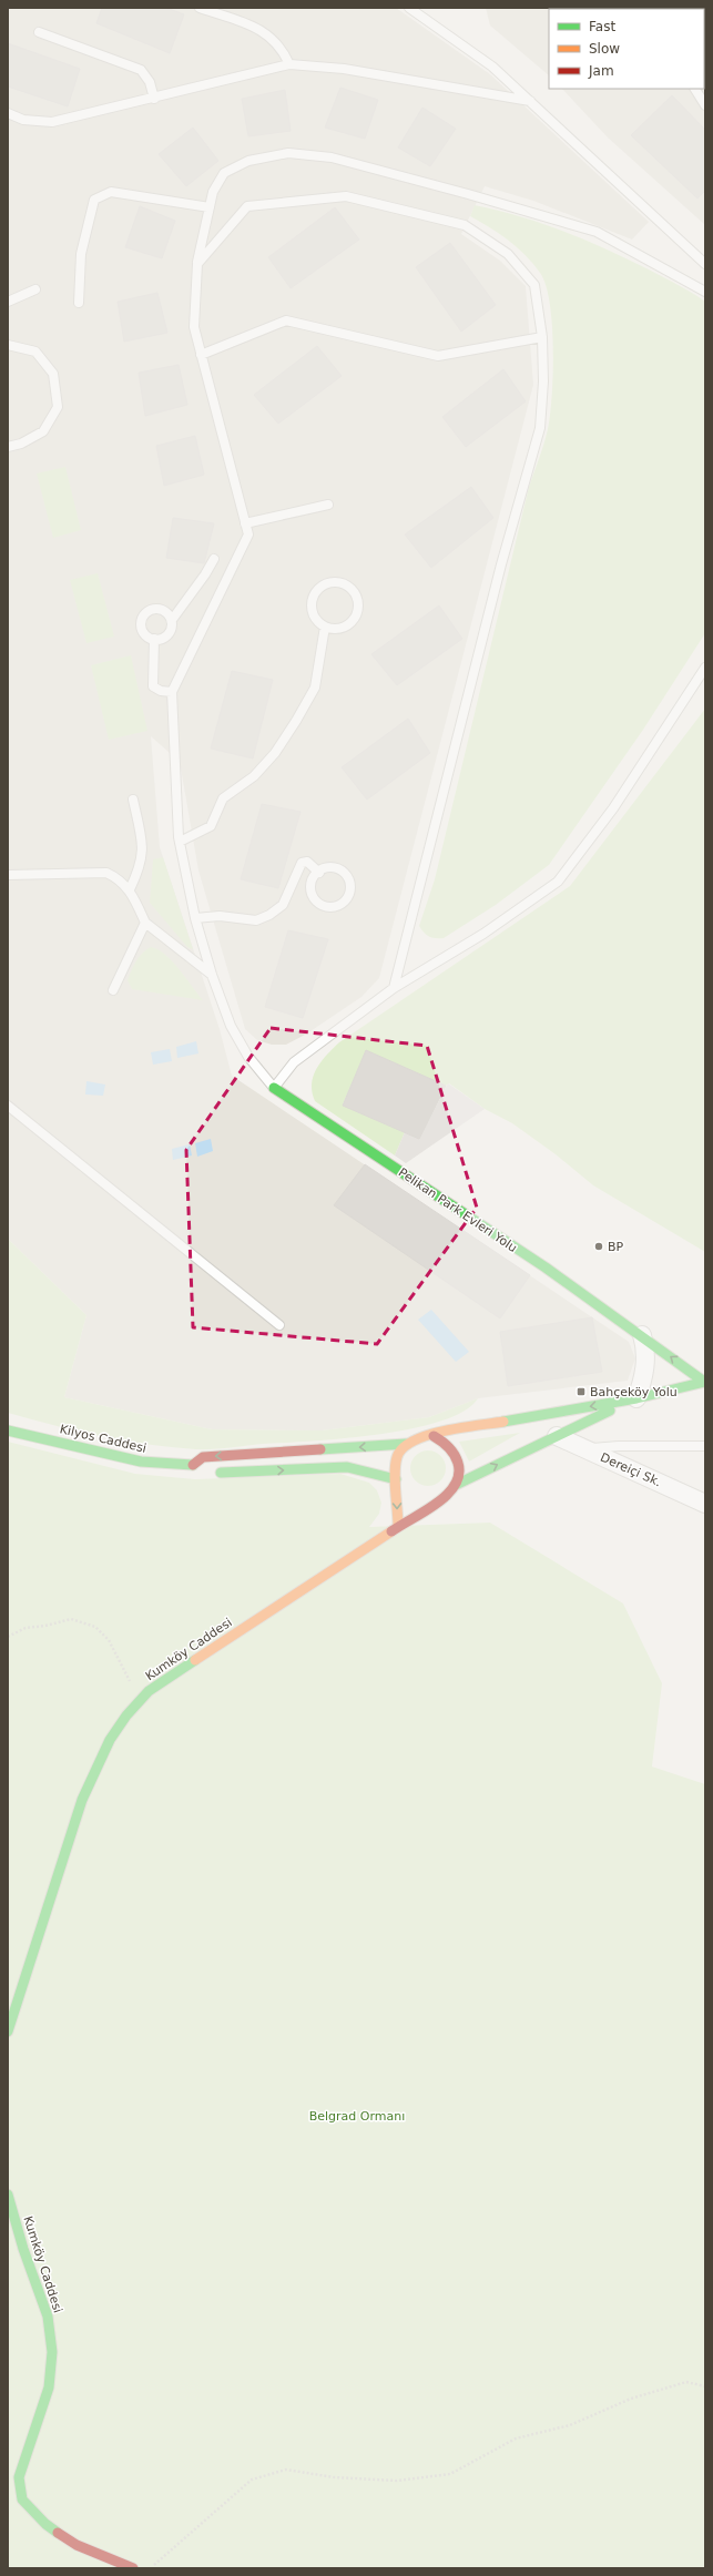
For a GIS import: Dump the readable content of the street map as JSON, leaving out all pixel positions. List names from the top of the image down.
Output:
{
  "streets": {
    "street": [
      "Pelikan Park Evleri Yolu",
      "Kilyos Caddesi",
      "Dereiçi Sk.",
      "Kumköy Caddesi"
    ]
  },
  "crossings": [
    ["Dereiçi Sk.", "Kumköy Caddesi"]
  ],
  "parks": ["Belgrad Ormanı"],
  "places": {
    "other": ["BP"],
    "transit": ["Bahçeköy Yolu"]
  },
  "legend": ["Fast", "Slow", "Jam"]
}
